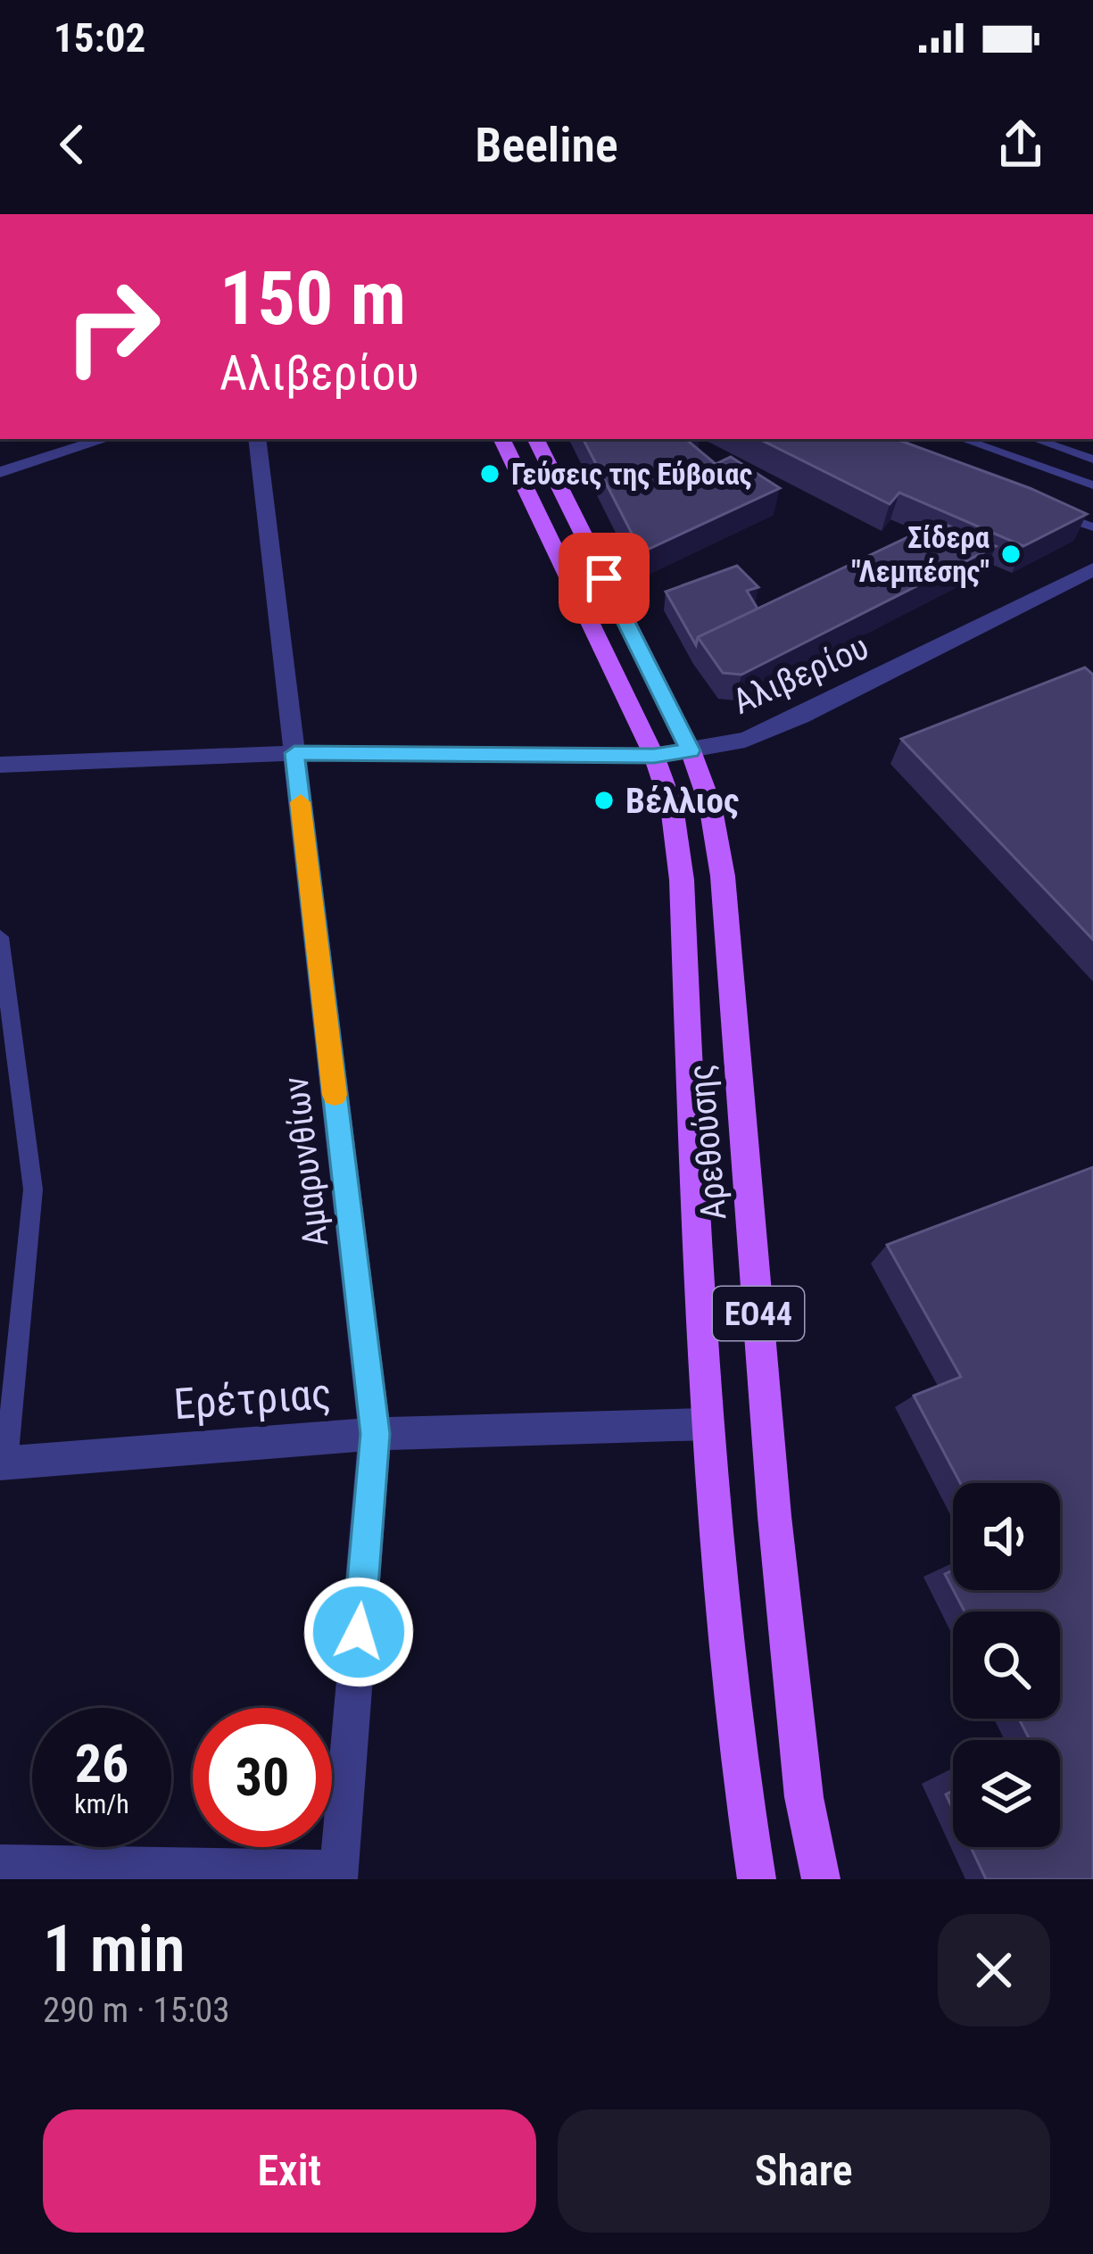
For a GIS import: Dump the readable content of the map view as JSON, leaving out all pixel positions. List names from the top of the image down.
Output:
{
  "streets": {
    "main road": ["Αρεθούσης", "ΕΟ44"],
    "street": ["Αλιβερίου", "Αμαρυνθίων", "Ερέτριας"]
  },
  "crossings": [
    ["Αλιβερίου", "Αρεθούσης"],
    ["Αλιβερίου", "Αμαρυνθίων"],
    ["Αρεθούσης", "Ερέτριας"],
    ["Αμαρυνθίων", "Ερέτριας"]
  ],
  "places": ["Γεύσεις της Εύβοιας", "Σίδερα \"Λεμπέσης\"", "Βέλλιος"],
  "page": {
    "status": "15:02",
    "header": "Beeline",
    "turn": ["150 m", "Αλιβερίου"],
    "speed": "26 km/h",
    "limit": "30",
    "heading": ["1 min", "290 m · 15:03"],
    "buttons": ["Exit", "Share"]
  }
}
